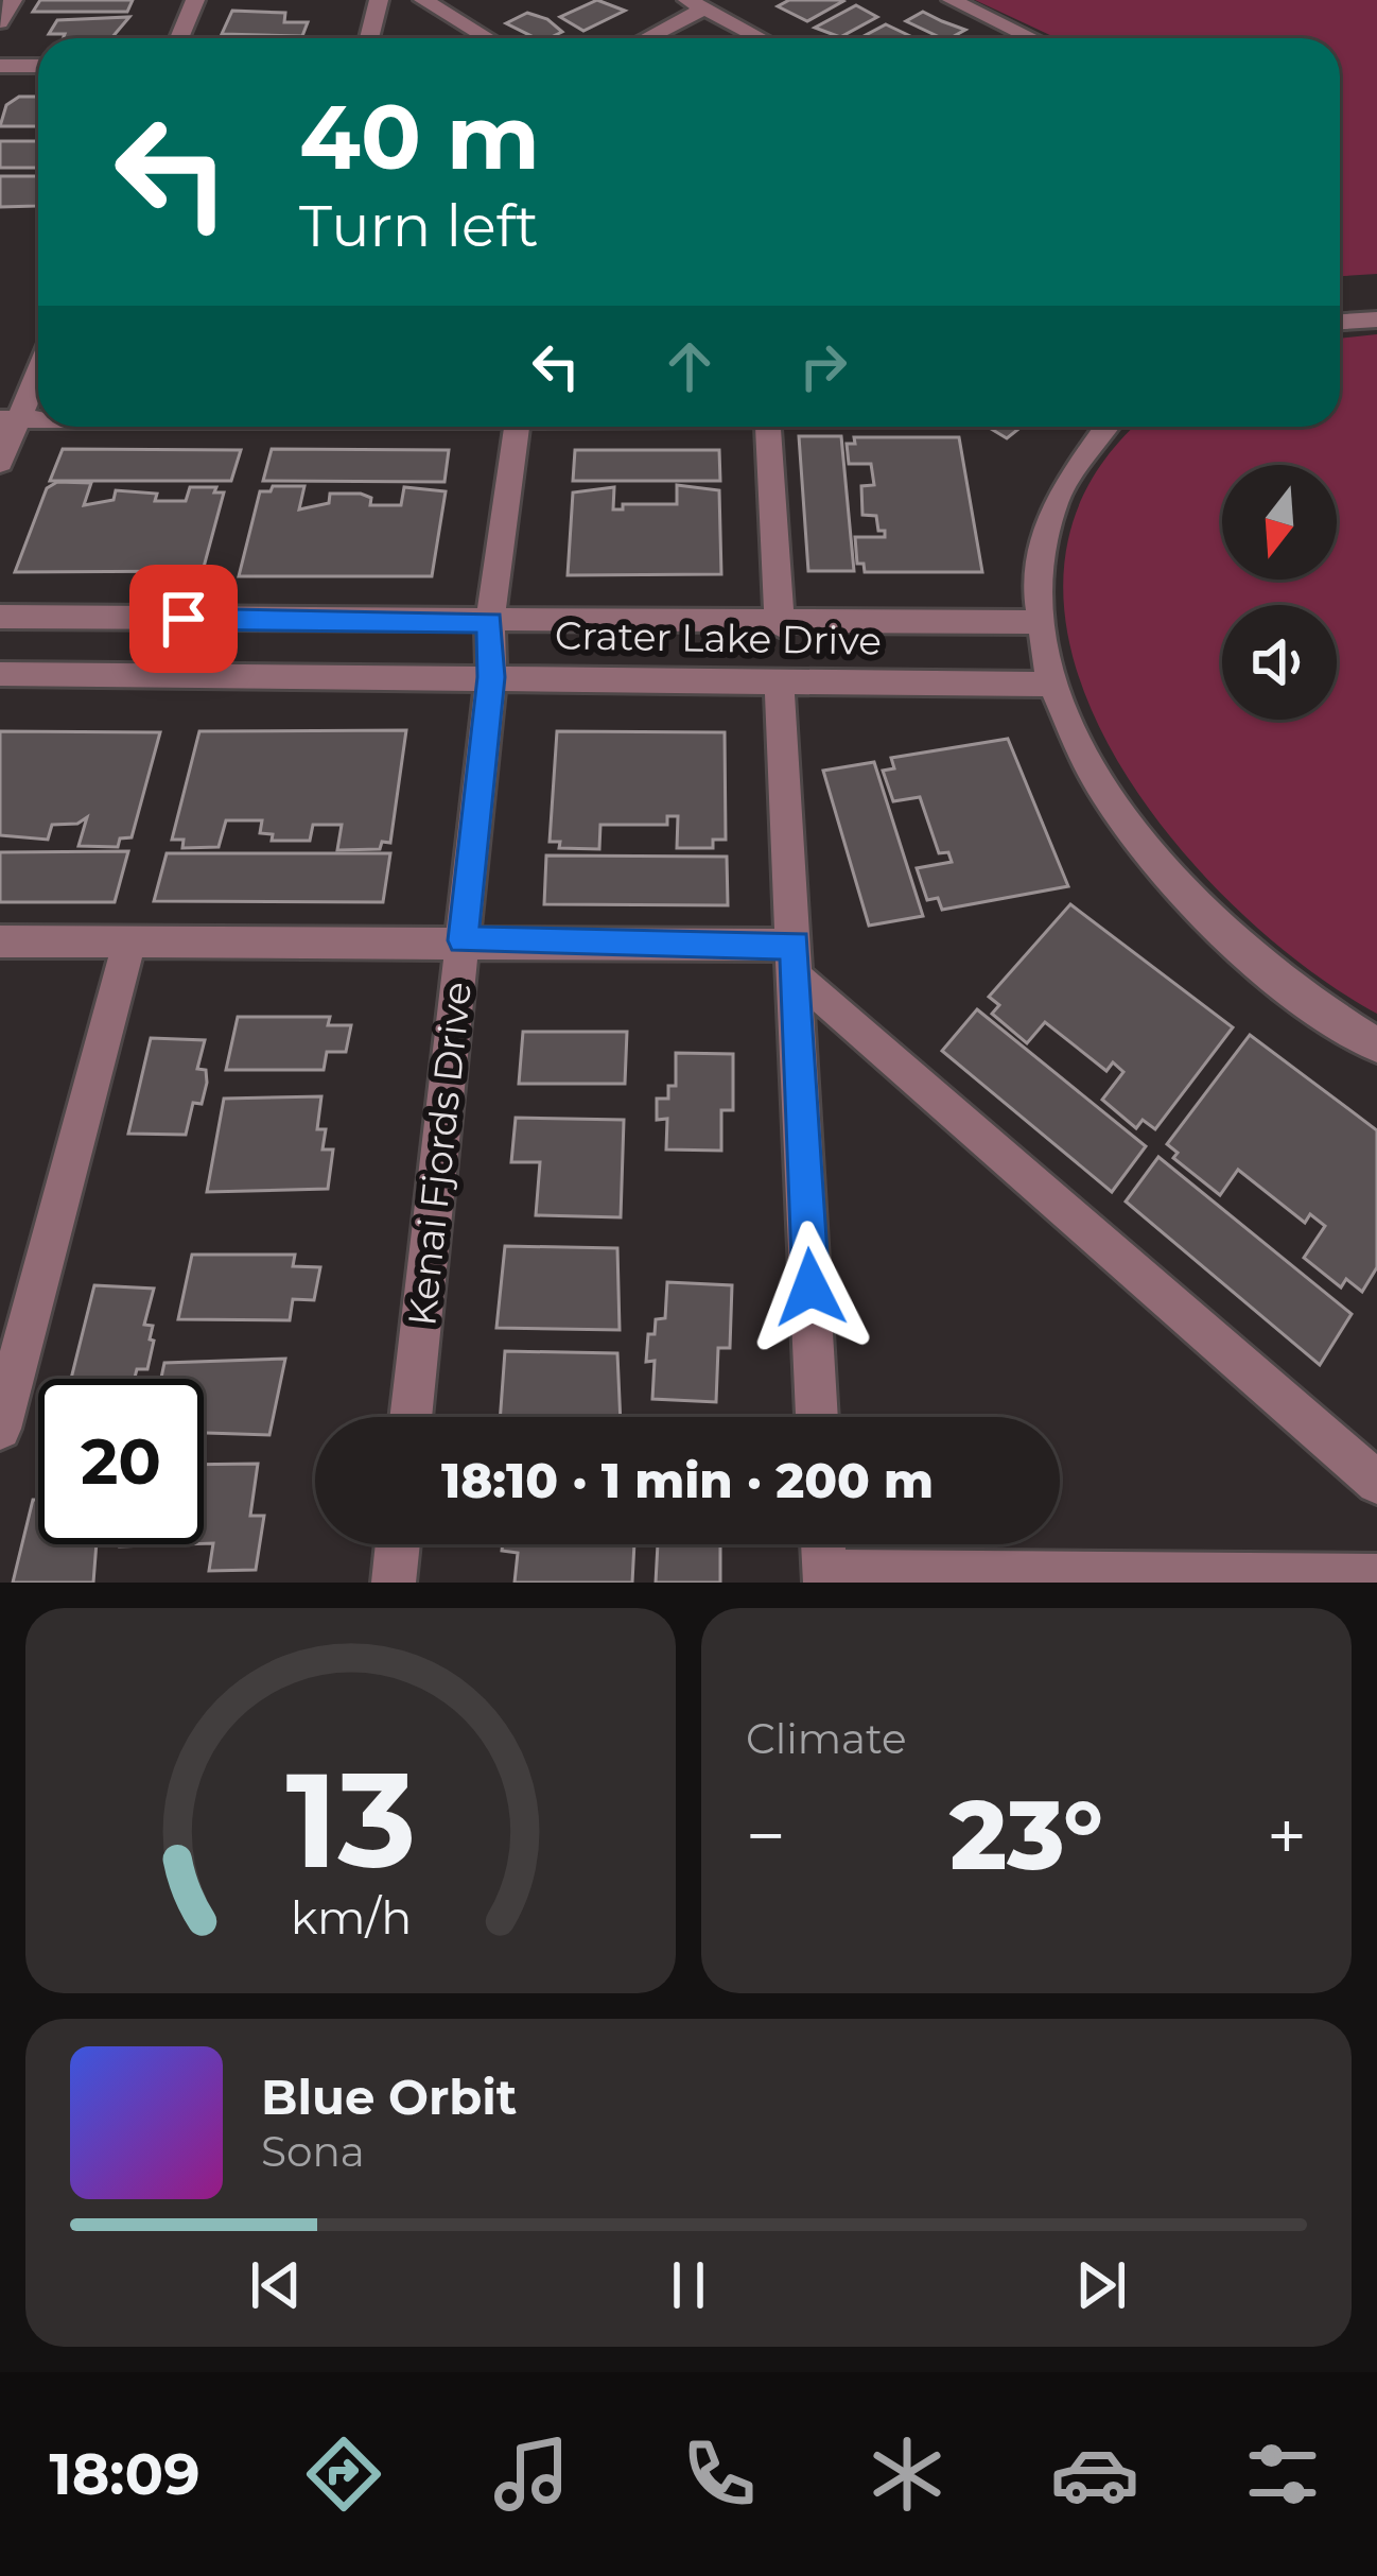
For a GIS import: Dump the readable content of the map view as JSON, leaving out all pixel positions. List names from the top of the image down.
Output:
{
  "streets": {
    "street": ["Crater Lake Drive", "Kenai Fjords Drive"]
  },
  "crossings": [
    ["Crater Lake Drive", "Kenai Fjords Drive"]
  ],
  "north": "bottom",
  "page": {
    "turn": ["40 m", "Turn left"],
    "limit": "20",
    "trip": "18:10 · 1 min · 200 m",
    "tile": "Climate",
    "heat": ["−", "23°", "+"],
    "song": ["Blue Orbit", "Sona"],
    "tabs": "18:09",
    "gauge": ["13", "km/h"]
  }
}
